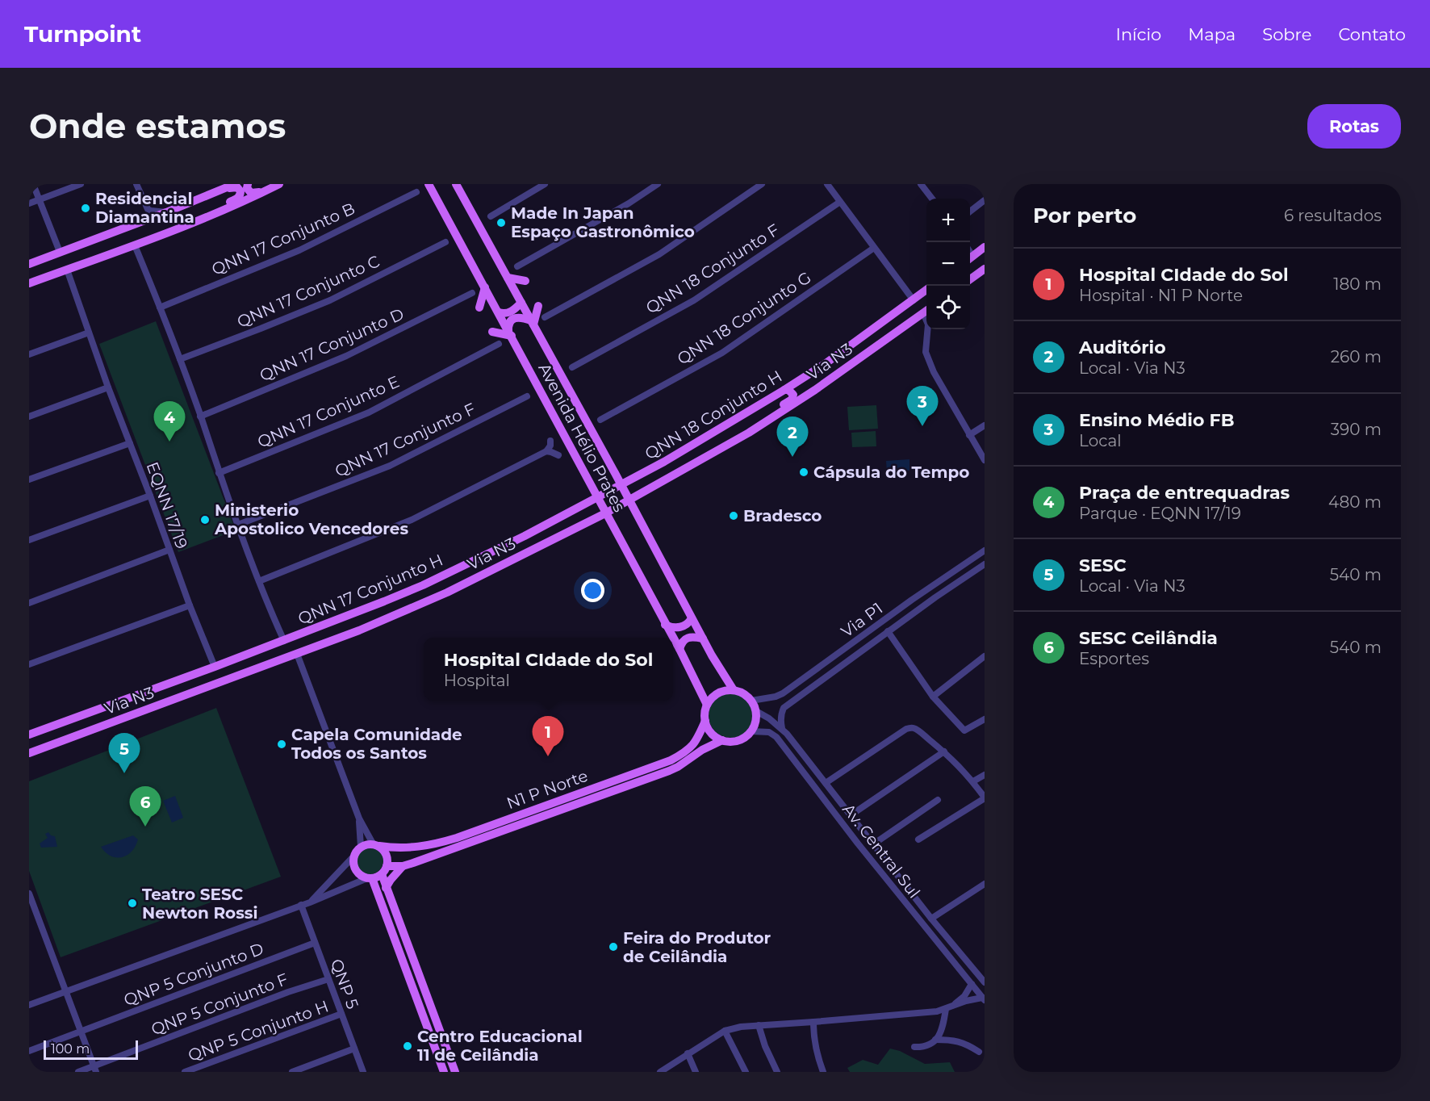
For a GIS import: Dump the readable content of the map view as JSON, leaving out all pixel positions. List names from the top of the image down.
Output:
{
  "streets": {
    "main road": [
      "Via N3",
      "QNN 18 Conjunto H",
      "Avenida Hélio Prates",
      "QNN 17 Conjunto H",
      "N1 P Norte"
    ],
    "street": [
      "QNN 17 Conjunto B",
      "QNN 18 Conjunto F",
      "QNN 17 Conjunto C",
      "QNN 18 Conjunto G",
      "QNN 17 Conjunto D",
      "QNN 17 Conjunto E",
      "QNN 17 Conjunto F",
      "EQNN 17/19",
      "Via P1",
      "Av. Central Sul",
      "QNP 5 Conjunto D",
      "QNP 5",
      "QNP 5 Conjunto F",
      "QNP 5 Conjunto H"
    ]
  },
  "crossings": [
    ["Via N3", "Avenida Hélio Prates"],
    ["QNN 18 Conjunto H", "Avenida Hélio Prates"],
    ["Avenida Hélio Prates", "QNN 17 Conjunto H"],
    ["Avenida Hélio Prates", "Via P1"],
    ["Avenida Hélio Prates", "N1 P Norte"],
    ["Avenida Hélio Prates", "Av. Central Sul"],
    ["Via P1", "N1 P Norte"],
    ["Via P1", "Av. Central Sul"],
    ["N1 P Norte", "Av. Central Sul"],
    ["QNP 5 Conjunto D", "QNP 5"],
    ["QNP 5", "QNP 5 Conjunto F"],
    ["QNP 5", "QNP 5 Conjunto H"]
  ],
  "places": [
    "Residencial Diamantina",
    "Made In Japan Espaço Gastronômico",
    "Cápsula do Tempo",
    "Bradesco",
    "Ministerio Apostolico Vencedores",
    "Capela Comunidade Todos os Santos",
    "Teatro SESC Newton Rossi",
    "Feira do Produtor de Ceilândia",
    "Centro Educacional 11 de Ceilândia"
  ],
  "scale_bar": "100 m",
  "page": {
    "header": "Turnpoint",
    "nav": [
      "Início",
      "Mapa",
      "Sobre",
      "Contato"
    ],
    "buttons": "Rotas",
    "title": "Onde estamos",
    "heading": ["Por perto", "6 resultados"],
    "map_buttons": ["+", "−"],
    "list": [
      {
        "mark": "1",
        "name": "Hospital CIdade do Sol",
        "note": "Hospital · N1 P Norte",
        "value": "180 m"
      },
      {
        "mark": "2",
        "name": "Auditório",
        "note": "Local · Via N3",
        "value": "260 m"
      },
      {
        "mark": "3",
        "name": "Ensino Médio FB",
        "note": "Local",
        "value": "390 m"
      },
      {
        "mark": "4",
        "name": "Praça de entrequadras",
        "note": "Parque · EQNN 17/19",
        "value": "480 m"
      },
      {
        "mark": "5",
        "name": "SESC",
        "note": "Local · Via N3",
        "value": "540 m"
      },
      {
        "mark": "6",
        "name": "SESC Ceilândia",
        "note": "Esportes",
        "value": "540 m"
      }
    ],
    "pins": [
      "3",
      "4",
      "2",
      "1",
      "5",
      "6"
    ],
    "popup": ["Hospital CIdade do Sol", "Hospital"],
    "scale": "100 m"
  }
}
